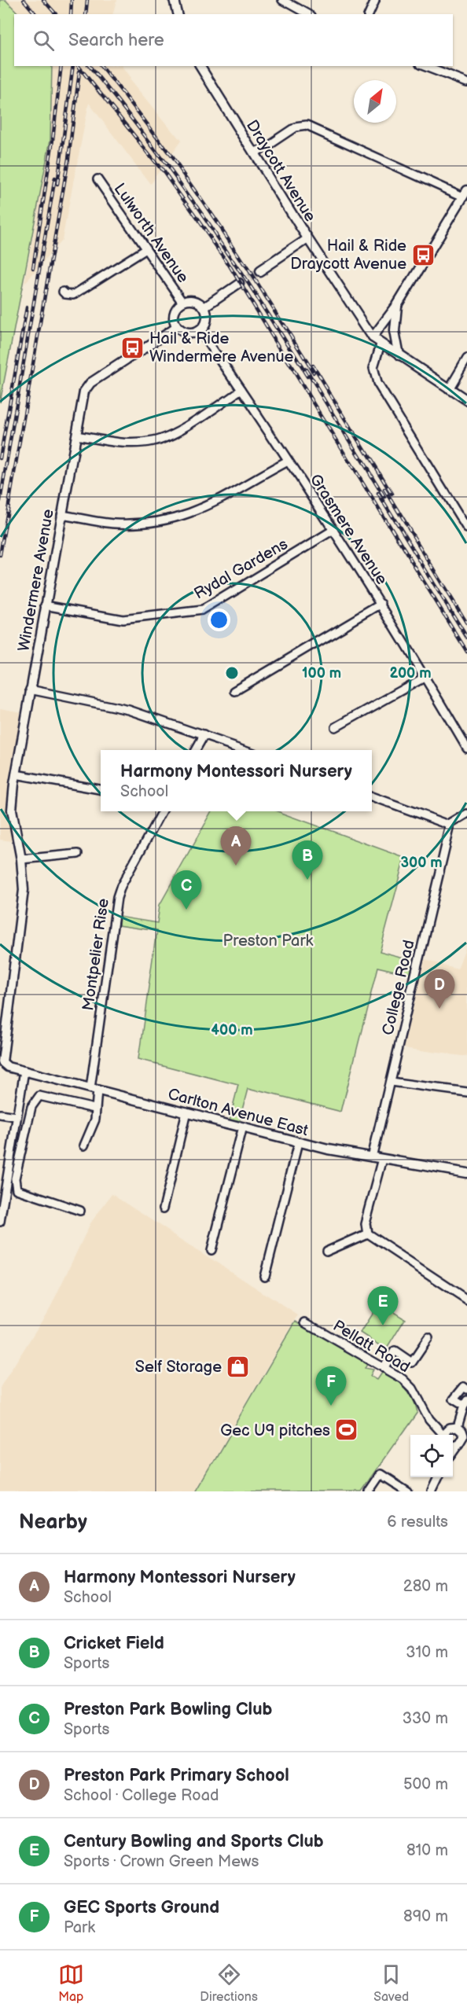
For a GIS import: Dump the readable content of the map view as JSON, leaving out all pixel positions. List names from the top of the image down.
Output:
{
  "streets": {
    "street": [
      "Draycott Avenue",
      "Lulworth Avenue",
      "Grasmere Avenue",
      "Rydal Gardens",
      "Windermere Avenue",
      "Montpelier Rise",
      "College Road",
      "Carlton Avenue East",
      "Pellatt Road"
    ]
  },
  "crossings": [
    ["Lulworth Avenue", "Grasmere Avenue"],
    ["Lulworth Avenue", "Windermere Avenue"],
    ["Grasmere Avenue", "Rydal Gardens"],
    ["Grasmere Avenue", "Windermere Avenue"],
    ["Rydal Gardens", "Windermere Avenue"],
    ["Windermere Avenue", "Carlton Avenue East"],
    ["Montpelier Rise", "Carlton Avenue East"],
    ["College Road", "Carlton Avenue East"]
  ],
  "parks": ["Preston Park"],
  "places": {
    "bus stop": ["Hail & Ride Draycott Avenue", "Hail & Ride Windermere Avenue"],
    "shop": ["Self Storage"],
    "sports": ["Gec U9 pitches"]
  },
  "north": "top right",
  "page": {
    "search": "Search here",
    "popup": ["Harmony Montessori Nursery", "School"],
    "pins": [
      "A",
      "B",
      "C",
      "D",
      "E",
      "F"
    ],
    "heading": ["Nearby", "6 results"],
    "list": [
      {
        "mark": "A",
        "name": "Harmony Montessori Nursery",
        "note": "School",
        "value": "280 m"
      },
      {
        "mark": "B",
        "name": "Cricket Field",
        "note": "Sports",
        "value": "310 m"
      },
      {
        "mark": "C",
        "name": "Preston Park Bowling Club",
        "note": "Sports",
        "value": "330 m"
      },
      {
        "mark": "D",
        "name": "Preston Park Primary School",
        "note": "School · College Road",
        "value": "500 m"
      },
      {
        "mark": "E",
        "name": "Century Bowling and Sports Club",
        "note": "Sports · Crown Green Mews",
        "value": "810 m"
      },
      {
        "mark": "F",
        "name": "GEC Sports Ground",
        "note": "Park",
        "value": "890 m"
      }
    ],
    "nav": ["Map", "Directions", "Saved"]
  },
  "rings": [
    "100 m",
    "200 m",
    "300 m",
    "400 m"
  ]
}
